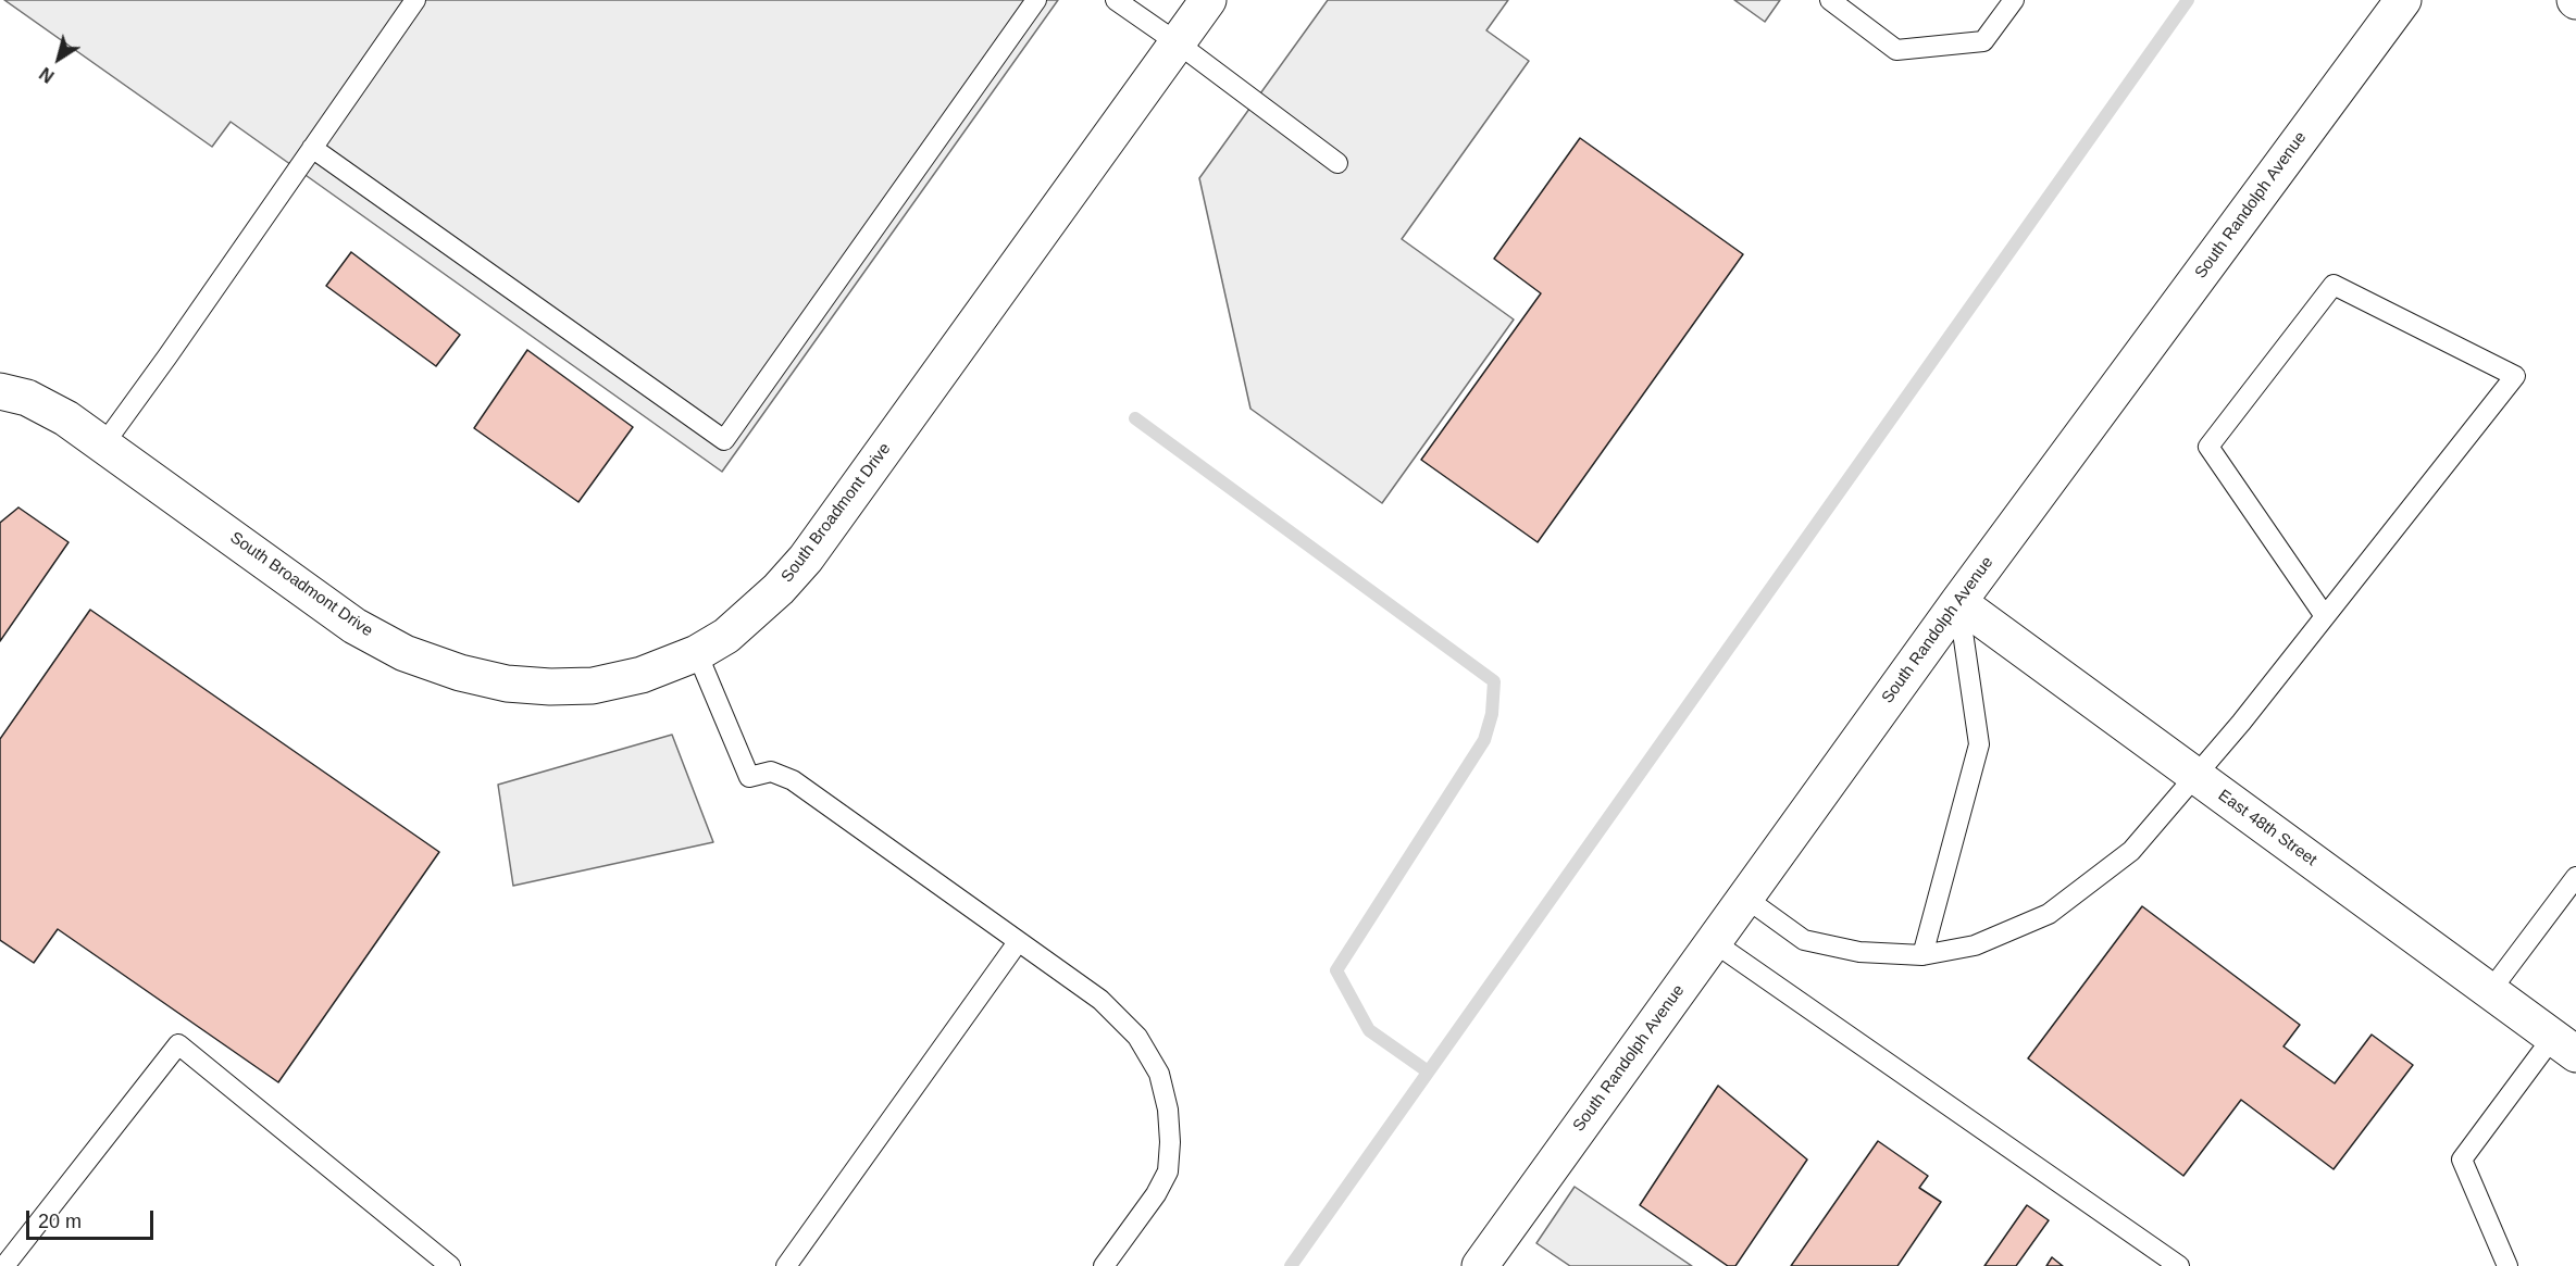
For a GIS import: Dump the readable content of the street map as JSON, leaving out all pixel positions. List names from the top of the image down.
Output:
{
  "streets": {
    "street": ["South Randolph Avenue", "South Broadmont Drive", "East 48th Street"]
  },
  "crossings": [
    ["South Randolph Avenue", "East 48th Street"]
  ],
  "scale_bar": "20 m",
  "north": "bottom left"
}
